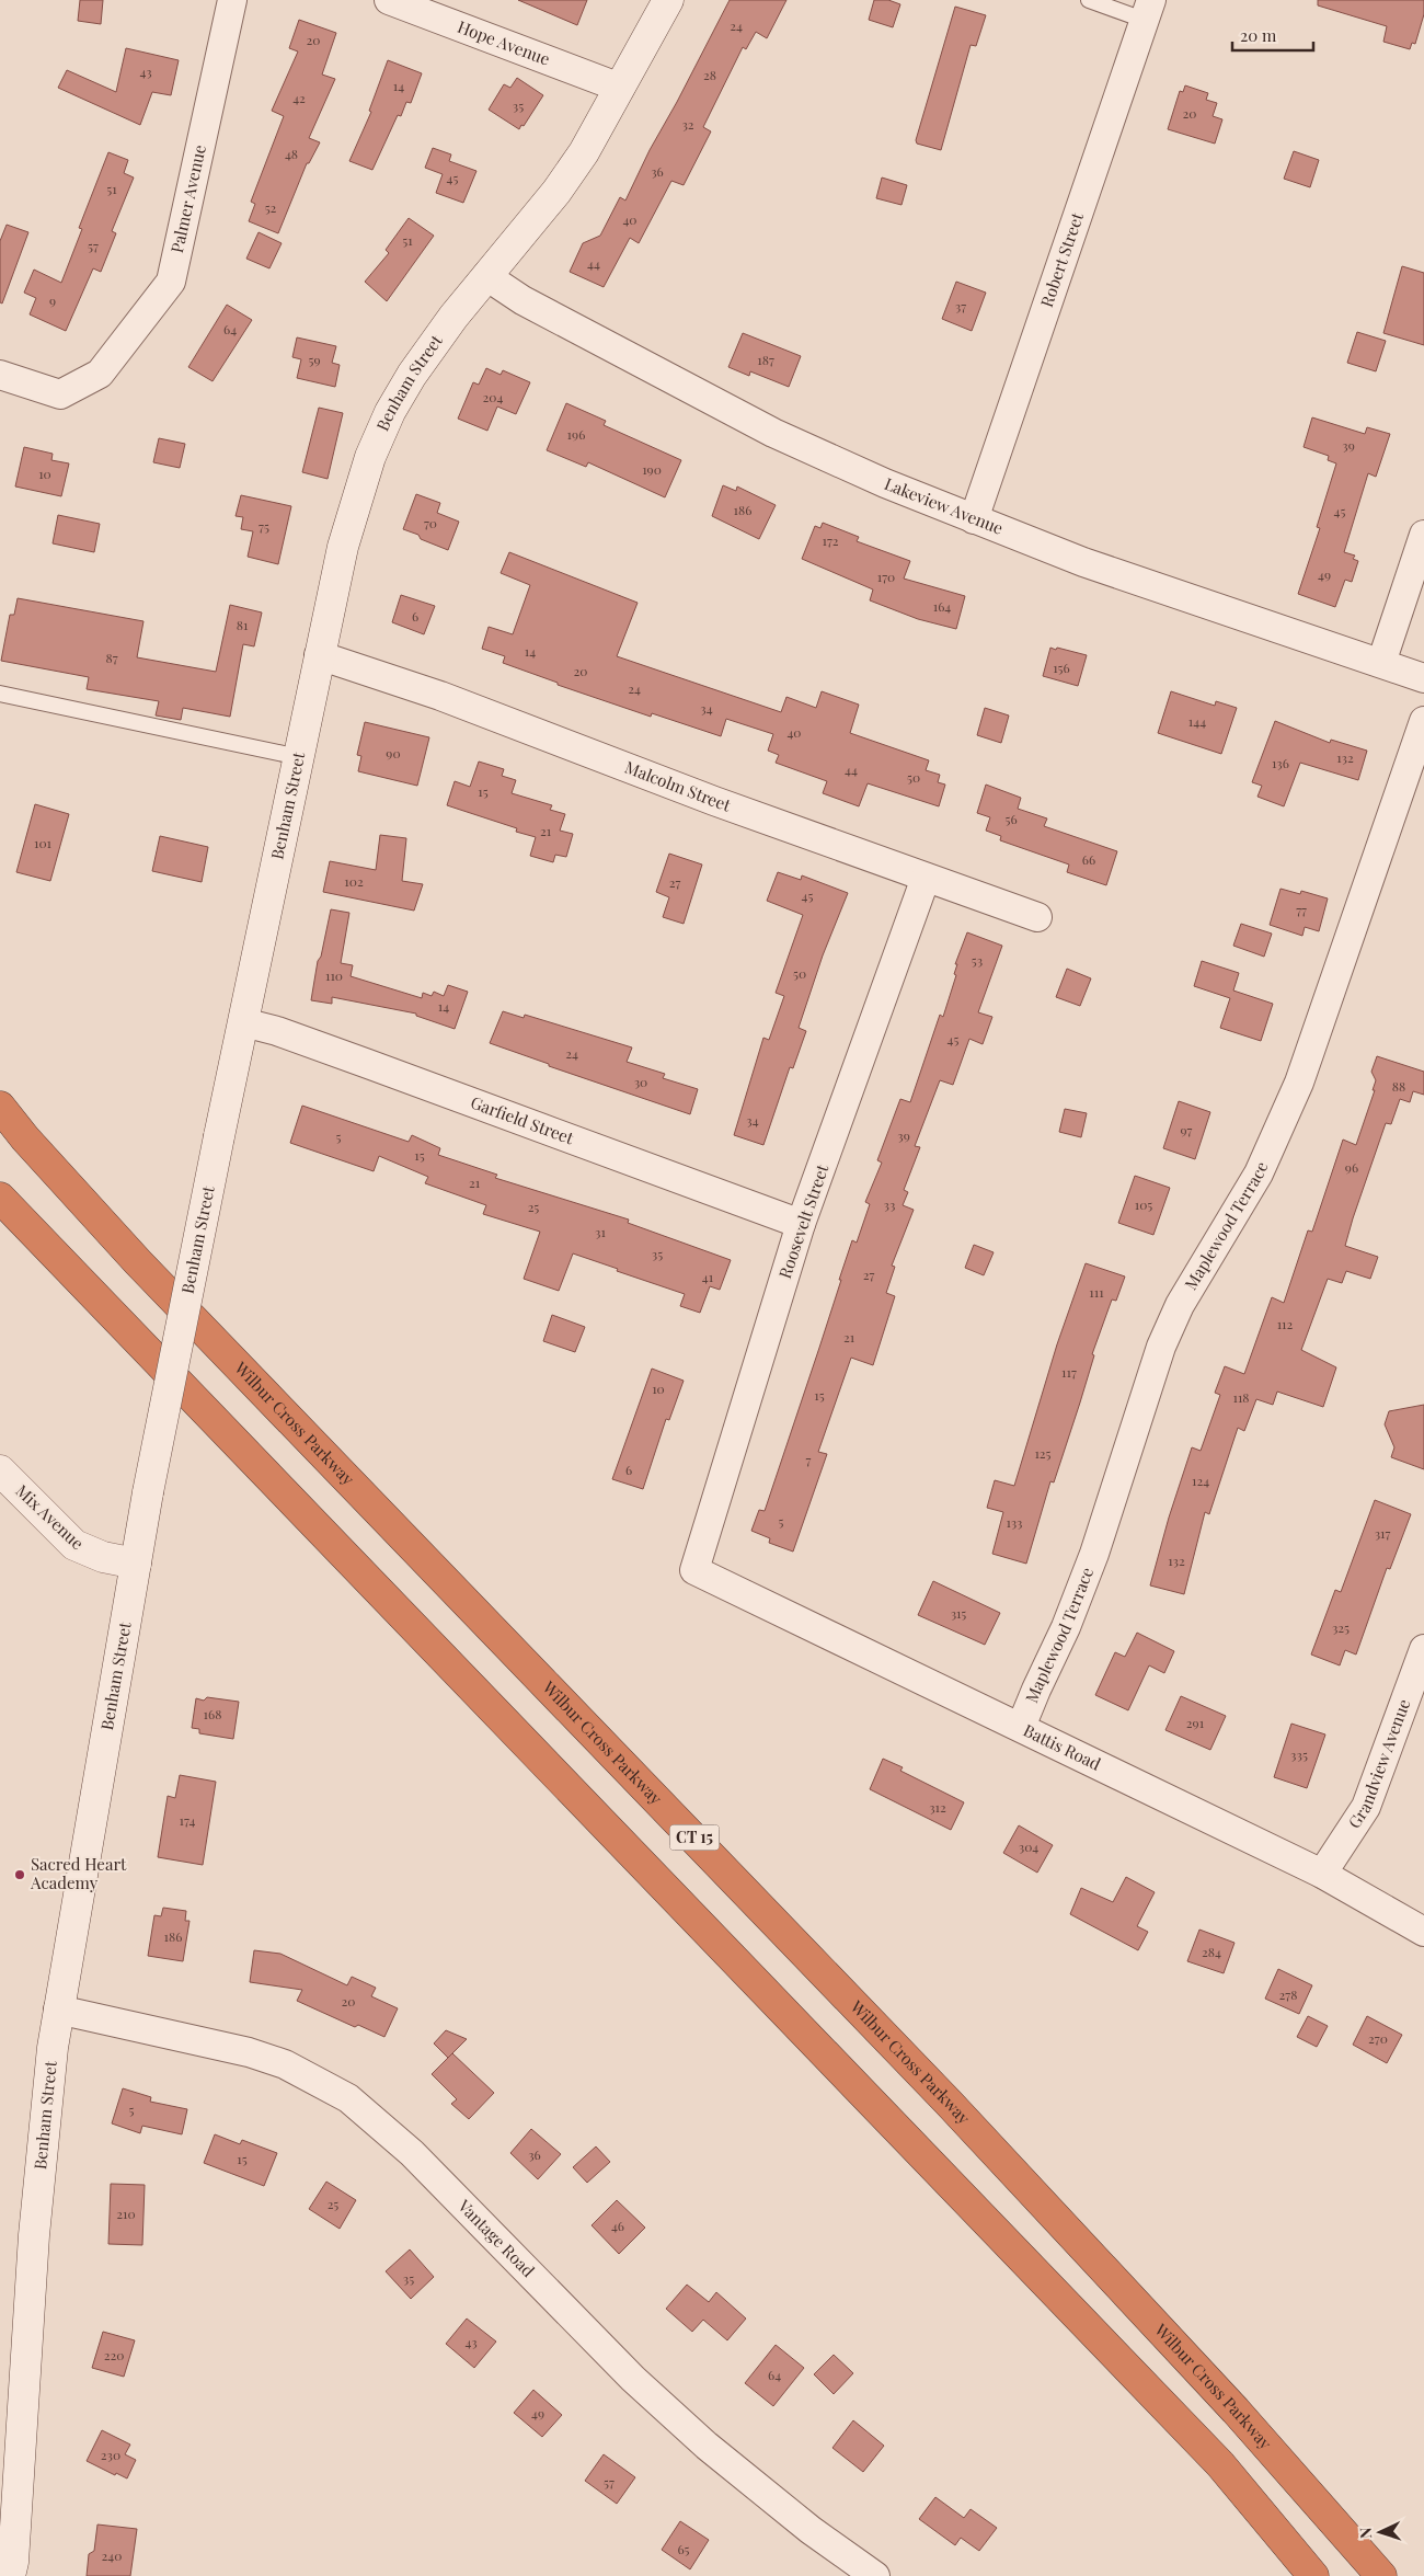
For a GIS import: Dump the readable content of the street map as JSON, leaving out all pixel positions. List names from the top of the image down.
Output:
{
  "streets": {
    "highway": ["Wilbur Cross Parkway", "CT 15"],
    "main road": ["Benham Street", "Mix Avenue"],
    "street": [
      "Hope Avenue",
      "Palmer Avenue",
      "Robert Street",
      "Lakeview Avenue",
      "Malcolm Street",
      "Garfield Street",
      "Roosevelt Street",
      "Maplewood Terrace",
      "Battis Road",
      "Grandview Avenue",
      "Vantage Road"
    ]
  },
  "crossings": [
    ["Hope Avenue", "Benham Street"],
    ["Robert Street", "Lakeview Avenue"],
    ["Benham Street", "Lakeview Avenue"],
    ["Benham Street", "Malcolm Street"],
    ["Benham Street", "Garfield Street"],
    ["Benham Street", "Mix Avenue"],
    ["Benham Street", "Vantage Road"],
    ["Malcolm Street", "Roosevelt Street"],
    ["Garfield Street", "Roosevelt Street"],
    ["Roosevelt Street", "Battis Road"],
    ["Maplewood Terrace", "Battis Road"],
    ["Battis Road", "Grandview Avenue"]
  ],
  "places": ["Sacred Heart Academy"],
  "house_numbers": [
    "24",
    "20",
    "43",
    "28",
    "14",
    "42",
    "35",
    "20",
    "32",
    "48",
    "36",
    "45",
    "51",
    "52",
    "40",
    "51",
    "57",
    "44",
    "9",
    "37",
    "64",
    "59",
    "187",
    "204",
    "196",
    "39",
    "190",
    "10",
    "186",
    "45",
    "70",
    "75",
    "172",
    "49",
    "170",
    "164",
    "6",
    "81",
    "14",
    "87",
    "156",
    "20",
    "24",
    "34",
    "144",
    "40",
    "90",
    "132",
    "136",
    "44",
    "50",
    "15",
    "56",
    "21",
    "101",
    "66",
    "102",
    "27",
    "45",
    "77",
    "53",
    "50",
    "110",
    "14",
    "45",
    "24",
    "30",
    "88",
    "34",
    "97",
    "39",
    "5",
    "15",
    "96",
    "21",
    "33",
    "105",
    "25",
    "31",
    "35",
    "27",
    "41",
    "111",
    "112",
    "21",
    "117",
    "10",
    "15",
    "118",
    "125",
    "7",
    "6",
    "124",
    "5",
    "133",
    "317",
    "132",
    "315",
    "325",
    "168",
    "291",
    "335",
    "312",
    "174",
    "304",
    "186",
    "284",
    "278",
    "20",
    "270",
    "5",
    "36",
    "15",
    "25",
    "210",
    "46",
    "35",
    "43",
    "220",
    "64",
    "49",
    "230",
    "57",
    "65",
    "240"
  ],
  "scale_bar": "20 m",
  "north": "left"
}
